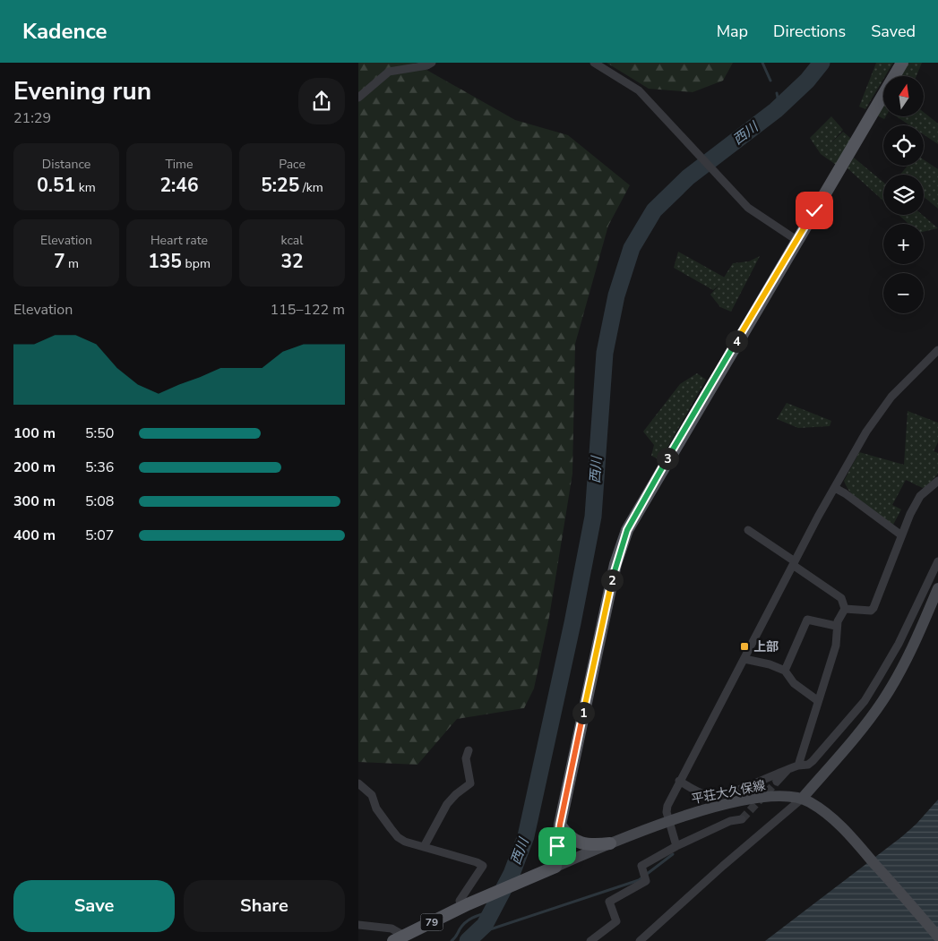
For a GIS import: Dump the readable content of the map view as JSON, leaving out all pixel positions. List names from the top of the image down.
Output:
{
  "streets": {
    "main road": ["平荘大久保線", "79"]
  },
  "crossings": [
    ["平荘大久保線", "79"]
  ],
  "water": ["西川"],
  "places": {
    "transit": ["上部"]
  },
  "north": "top",
  "page": {
    "header": "Kadence",
    "nav": ["Map", "Directions", "Saved"],
    "heading": ["Evening run", "21:29"],
    "map_buttons": ["+", "−"],
    "stats": [
      ["Distance", "0.51 km"],
      ["Time", "2:46"],
      ["Pace", "5:25 /km"],
      ["Elevation", "7 m"],
      ["Heart rate", "135 bpm"],
      ["kcal", "32"]
    ],
    "chart": ["Elevation", "115–122 m"],
    "pins": [
      "4",
      "3",
      "2",
      "1"
    ],
    "list": [
      {
        "name": "100 m",
        "note": "5:50"
      },
      {
        "name": "200 m",
        "note": "5:36"
      },
      {
        "name": "300 m",
        "note": "5:08"
      },
      {
        "name": "400 m",
        "note": "5:07"
      }
    ],
    "buttons": ["Save", "Share"]
  }
}
